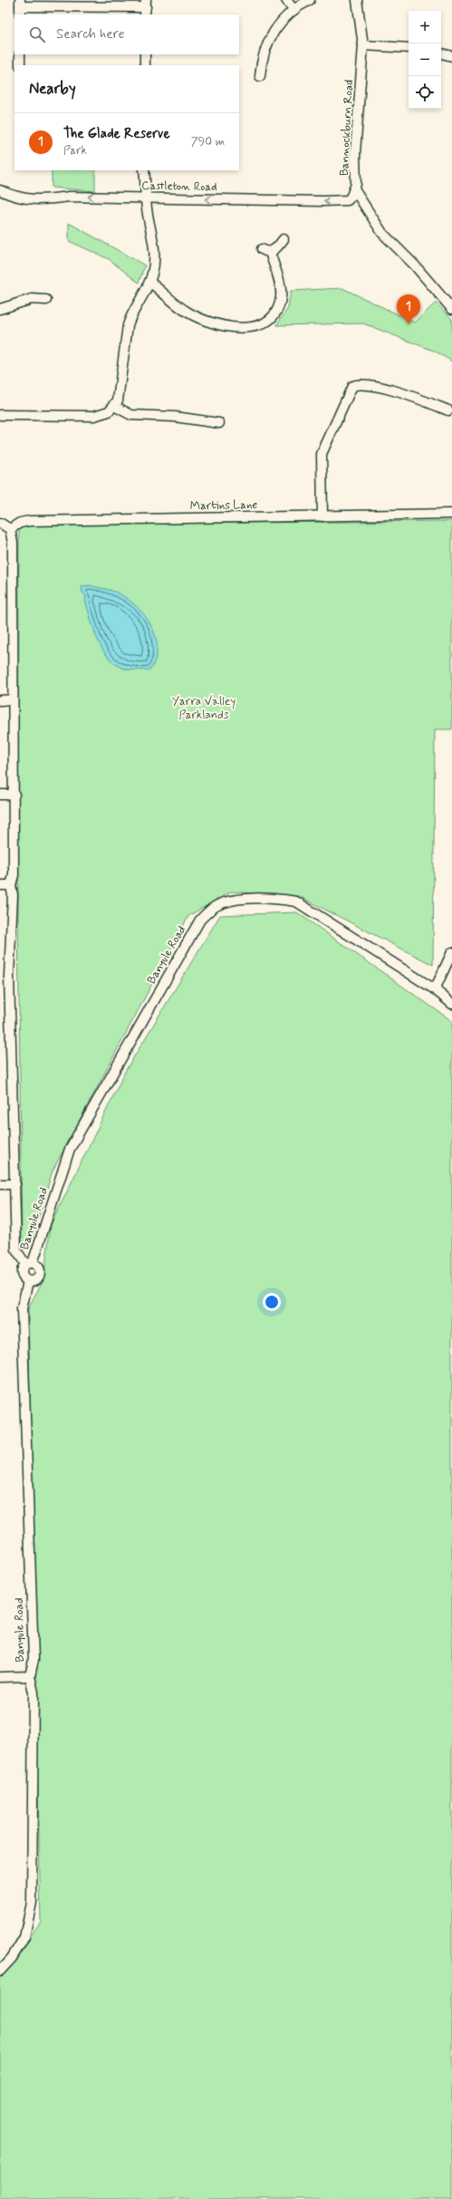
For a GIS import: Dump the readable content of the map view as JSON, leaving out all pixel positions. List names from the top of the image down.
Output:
{
  "streets": {
    "street": [
      "Bannockburn Road",
      "Castleton Road",
      "Martins Lane",
      "Banyule Road"
    ]
  },
  "crossings": [
    ["Bannockburn Road", "Castleton Road"]
  ],
  "one_way": ["Castleton Road"],
  "parks": ["Yarra Valley Parklands"],
  "page": {
    "map_buttons": ["+", "−"],
    "search": "Search here",
    "heading": "Nearby",
    "list": [
      {
        "mark": "1",
        "name": "The Glade Reserve",
        "note": "Park",
        "value": "790 m"
      }
    ],
    "pins": "1"
  }
}
